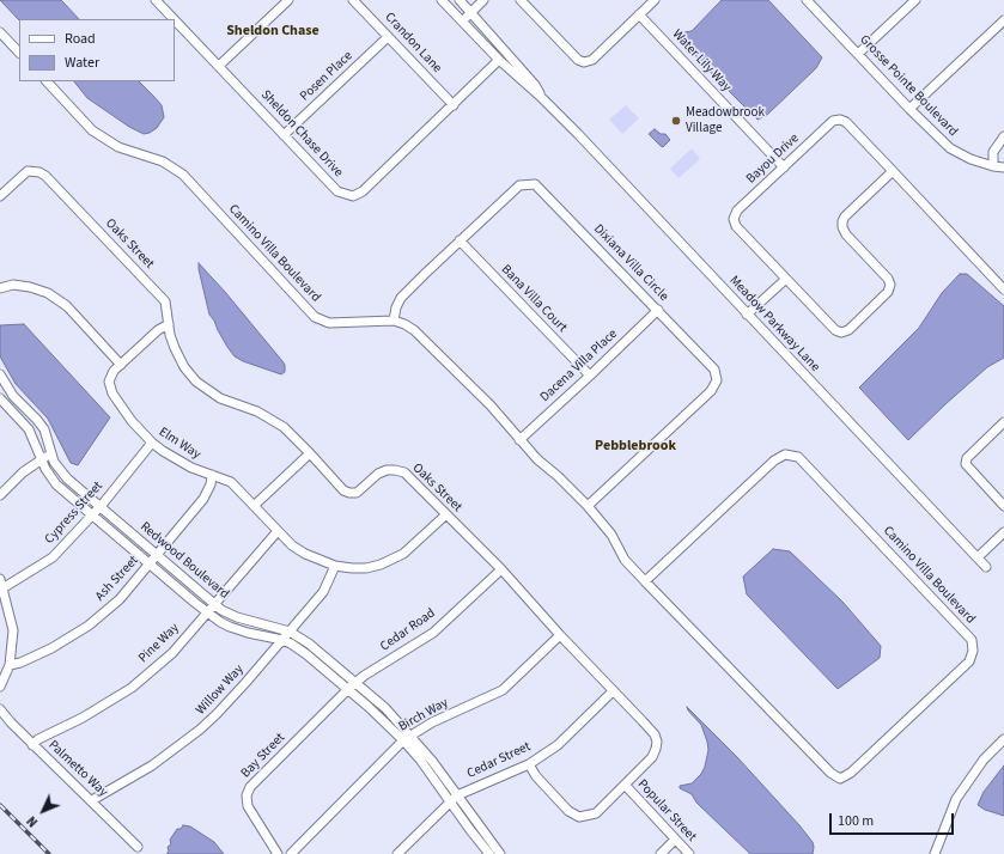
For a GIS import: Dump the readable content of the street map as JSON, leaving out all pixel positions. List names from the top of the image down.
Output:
{
  "streets": {
    "street": [
      "Crandon Lane",
      "Water Lily Way",
      "Posen Place",
      "Grosse Pointe Boulevard",
      "Sheldon Chase Drive",
      "Bayou Drive",
      "Oaks Street",
      "Camino Villa Boulevard",
      "Dixiana Villa Circle",
      "Bana Villa Court",
      "Meadow Parkway Lane",
      "Dacena Villa Place",
      "Elm Way",
      "Cypress Street",
      "Redwood Boulevard",
      "Ash Street",
      "Cedar Road",
      "Pine Way",
      "Willow Way",
      "Birch Way",
      "Bay Street",
      "Cedar Street",
      "Palmetto Way",
      "Popular Street"
    ]
  },
  "crossings": [
    ["Crandon Lane", "Posen Place"],
    ["Crandon Lane", "Sheldon Chase Drive"],
    ["Water Lily Way", "Bayou Drive"],
    ["Posen Place", "Sheldon Chase Drive"],
    ["Sheldon Chase Drive", "Meadow Parkway Lane"],
    ["Oaks Street", "Elm Way"],
    ["Oaks Street", "Cedar Road"],
    ["Oaks Street", "Birch Way"],
    ["Oaks Street", "Cedar Street"],
    ["Oaks Street", "Popular Street"],
    ["Camino Villa Boulevard", "Dixiana Villa Circle"],
    ["Camino Villa Boulevard", "Dacena Villa Place"],
    ["Dixiana Villa Circle", "Bana Villa Court"],
    ["Dixiana Villa Circle", "Dacena Villa Place"],
    ["Bana Villa Court", "Dacena Villa Place"],
    ["Elm Way", "Cypress Street"],
    ["Elm Way", "Ash Street"],
    ["Elm Way", "Pine Way"],
    ["Elm Way", "Willow Way"],
    ["Cypress Street", "Redwood Boulevard"],
    ["Redwood Boulevard", "Ash Street"],
    ["Redwood Boulevard", "Cedar Road"],
    ["Redwood Boulevard", "Pine Way"],
    ["Redwood Boulevard", "Willow Way"],
    ["Redwood Boulevard", "Birch Way"],
    ["Redwood Boulevard", "Bay Street"],
    ["Redwood Boulevard", "Cedar Street"],
    ["Cedar Road", "Bay Street"],
    ["Pine Way", "Palmetto Way"],
    ["Willow Way", "Palmetto Way"]
  ],
  "districts": ["Sheldon Chase", "Pebblebrook"],
  "places": ["Meadowbrook Village"],
  "legend": ["Road", "Water"],
  "scale_bar": "100 m",
  "north": "bottom left"
}
